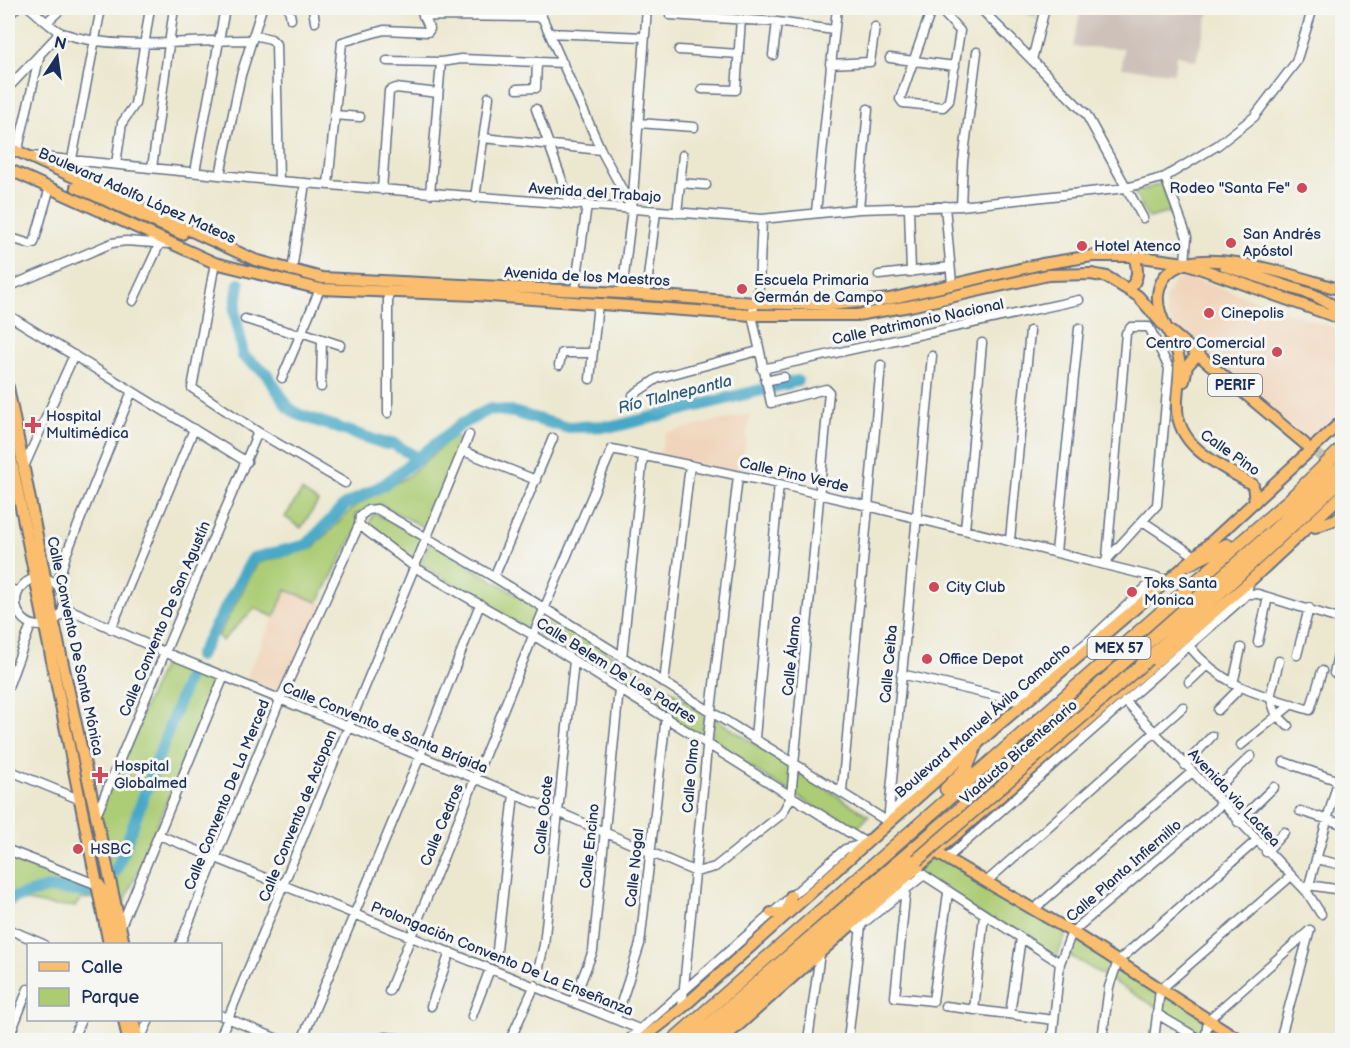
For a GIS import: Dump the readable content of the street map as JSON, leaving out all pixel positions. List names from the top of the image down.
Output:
{
  "streets": {
    "highway": ["MEX 57", "Viaducto Bicentenario"],
    "main road": [
      "Boulevard Adolfo López Mateos",
      "Avenida de los Maestros",
      "PERIF",
      "Calle Pino",
      "Calle Convento De Santa Mónica",
      "Boulevard Manuel Ávila Camacho"
    ],
    "street": [
      "Avenida del Trabajo",
      "Calle Patrimonio Nacional",
      "Calle Pino Verde",
      "Calle Convento De San Agustín",
      "Calle Álamo",
      "Calle Ceiba",
      "Calle Belem De Los Padres",
      "Calle Convento de Santa Brígida",
      "Calle Olmo",
      "Calle Convento De La Merced",
      "Avenida via Lactea",
      "Calle Ocote",
      "Calle Convento de Actopan",
      "Calle Cedros",
      "Calle Encino",
      "Calle Nogal",
      "Calle Planta Infiernillo",
      "Prolongación Convento De La Enseñanza"
    ]
  },
  "crossings": [
    ["Avenida del Trabajo", "Boulevard Adolfo López Mateos"],
    ["Avenida del Trabajo", "Avenida de los Maestros"],
    ["Boulevard Adolfo López Mateos", "Avenida de los Maestros"],
    ["Avenida de los Maestros", "Calle Pino"],
    ["Calle Pino", "Boulevard Manuel Ávila Camacho"],
    ["Calle Pino Verde", "Calle Álamo"],
    ["Calle Pino Verde", "Calle Ceiba"],
    ["Calle Pino Verde", "Calle Belem De Los Padres"],
    ["Calle Pino Verde", "Boulevard Manuel Ávila Camacho"],
    ["Calle Pino Verde", "Calle Olmo"],
    ["Calle Pino Verde", "Calle Cedros"],
    ["Calle Convento De San Agustín", "Calle Convento De Santa Mónica"],
    ["Calle Convento De San Agustín", "Calle Convento de Santa Brígida"],
    ["Calle Álamo", "Calle Belem De Los Padres"],
    ["Calle Álamo", "Calle Convento de Santa Brígida"],
    ["Calle Álamo", "Calle Olmo"],
    ["Calle Ceiba", "Calle Belem De Los Padres"],
    ["Calle Ceiba", "Boulevard Manuel Ávila Camacho"],
    ["Calle Belem De Los Padres", "Boulevard Manuel Ávila Camacho"],
    ["Calle Belem De Los Padres", "Calle Olmo"],
    ["Calle Belem De Los Padres", "Calle Convento De La Merced"],
    ["Calle Belem De Los Padres", "Calle Ocote"],
    ["Calle Belem De Los Padres", "Calle Convento de Actopan"],
    ["Calle Belem De Los Padres", "Calle Cedros"],
    ["Calle Belem De Los Padres", "Calle Encino"],
    ["Calle Belem De Los Padres", "Calle Nogal"],
    ["Boulevard Manuel Ávila Camacho", "Calle Olmo"],
    ["Calle Convento de Santa Brígida", "Calle Olmo"],
    ["Calle Convento de Santa Brígida", "Calle Convento De La Merced"],
    ["Calle Convento de Santa Brígida", "Calle Ocote"],
    ["Calle Convento de Santa Brígida", "Calle Convento de Actopan"],
    ["Calle Convento de Santa Brígida", "Calle Cedros"],
    ["Calle Convento de Santa Brígida", "Calle Encino"],
    ["Calle Convento de Santa Brígida", "Calle Nogal"],
    ["Calle Convento De La Merced", "Prolongación Convento De La Enseñanza"],
    ["Avenida via Lactea", "Calle Planta Infiernillo"],
    ["Calle Convento de Actopan", "Prolongación Convento De La Enseñanza"],
    ["Calle Cedros", "Prolongación Convento De La Enseñanza"],
    ["Calle Encino", "Prolongación Convento De La Enseñanza"],
    ["Calle Nogal", "Prolongación Convento De La Enseñanza"]
  ],
  "water": ["Río Tlalnepantla"],
  "places": {
    "other": [
      "Rodeo \"Santa Fe\"",
      "San Andrés Apóstol",
      "Hotel Atenco",
      "Escuela Primaria Germán de Campo",
      "Cinepolis",
      "Centro Comercial Sentura",
      "City Club",
      "Toks Santa Monica",
      "Office Depot",
      "HSBC"
    ],
    "health": ["Hospital Multimédica", "Hospital Globalmed"]
  },
  "legend": ["Calle", "Parque"],
  "north": "top"
}
